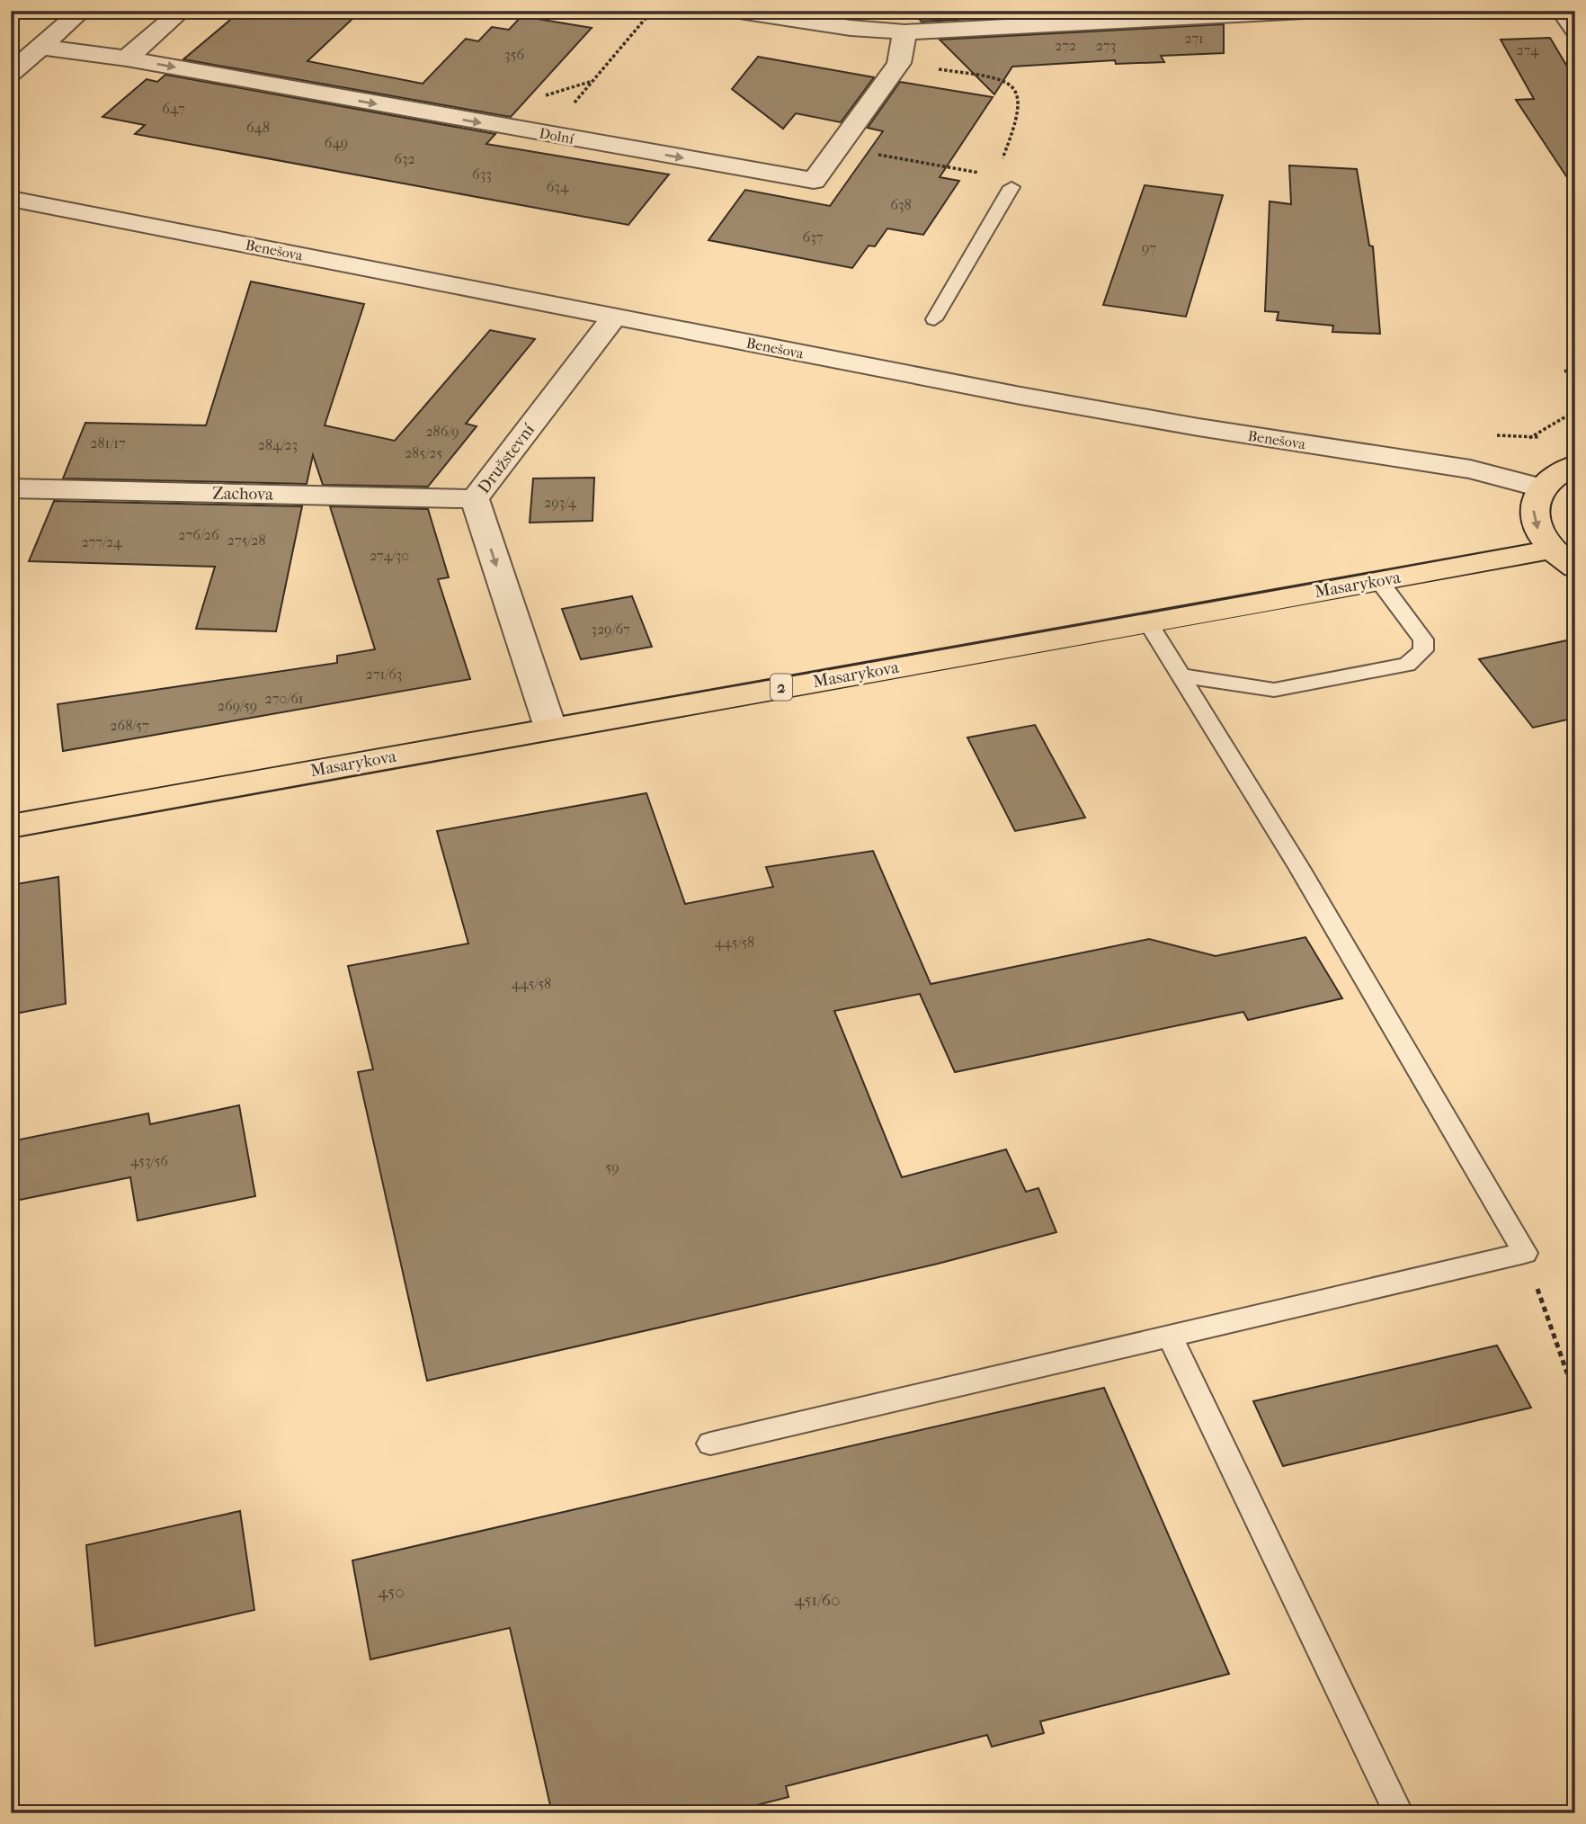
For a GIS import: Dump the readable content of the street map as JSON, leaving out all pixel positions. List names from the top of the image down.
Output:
{
  "streets": {
    "main road": ["Masarykova", "2"],
    "street": [
      "Dolní",
      "Benešova",
      "Družstevní",
      "Zachova"
    ]
  },
  "crossings": [
    ["Benešova", "Družstevní"],
    ["Benešova", "2"],
    ["Družstevní", "Zachova"],
    ["Družstevní", "Masarykova"],
    ["Masarykova", "2"]
  ],
  "one_way": ["Dolní", "Družstevní"],
  "house_numbers": [
    "271",
    "272",
    "273",
    "274",
    "356",
    "647",
    "648",
    "649",
    "632",
    "633",
    "634",
    "638",
    "637",
    "97",
    "286/9",
    "281/17",
    "284/23",
    "285/25",
    "293/4",
    "276/26",
    "275/28",
    "277/24",
    "274/30",
    "329/67",
    "271/63",
    "270/61",
    "269/59",
    "268/57",
    "445/58",
    "445/58",
    "453/56",
    "59",
    "450",
    "451/60"
  ]
}
